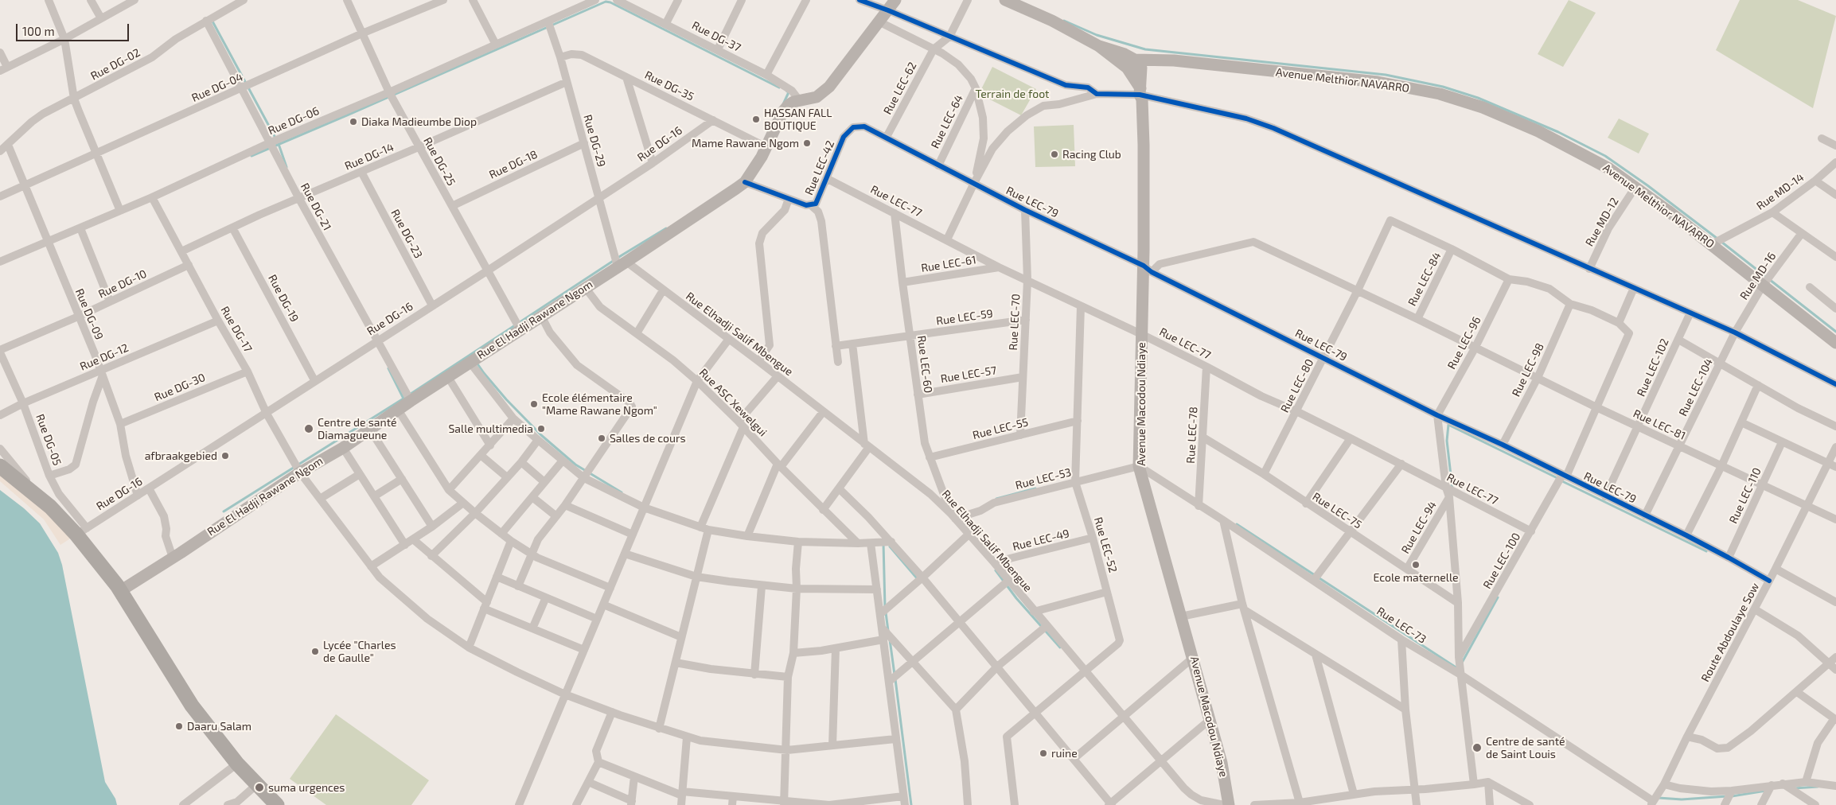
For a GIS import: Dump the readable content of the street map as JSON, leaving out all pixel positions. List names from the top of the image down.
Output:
{
  "streets": {
    "street": [
      "Rue DG-37",
      "Rue DG-02",
      "Avenue Melthior NAVARRO",
      "Rue DG-35",
      "Rue DG-04",
      "Rue LEC-62",
      "Rue DG-06",
      "Rue LEC-64",
      "Rue DG-29",
      "Rue DG-16",
      "Rue DG-14",
      "Rue DG-25",
      "Rue DG-18",
      "Rue LEC-42",
      "Rue MD-14",
      "Rue LEC-77",
      "Rue LEC-79",
      "Rue DG-21",
      "Rue MD-12",
      "Rue DG-23",
      "Rue LEC-61",
      "Rue MD-16",
      "Rue LEC-84",
      "Rue DG-10",
      "Rue DG-19",
      "Rue DG-09",
      "Rue LEC-59",
      "Rue El Hadji Rawane Ngom",
      "Rue LEC-70",
      "Rue DG-17",
      "Rue Elhadji Salif Mbengue",
      "Rue LEC-96",
      "Rue DG-12",
      "Rue LEC-60",
      "Rue LEC-102",
      "Rue LEC-98",
      "Rue LEC-57",
      "Rue LEC-80",
      "Rue DG-30",
      "Rue LEC-104",
      "Rue ASC Xewelgui",
      "Avenue Macodou Ndiaye",
      "Rue LEC-81",
      "Rue LEC-55",
      "Rue LEC-78",
      "Rue DG-05",
      "Rue LEC-53",
      "Rue LEC-110",
      "Rue LEC-75",
      "Rue LEC-94",
      "Rue LEC-49",
      "Rue LEC-52",
      "Rue LEC-100",
      "Rue LEC-73",
      "Route Abdoulaye Sow"
    ]
  },
  "crossings": [
    ["Rue DG-37", "Rue El Hadji Rawane Ngom"],
    ["Rue DG-02", "Rue DG-21"],
    ["Rue DG-02", "Rue DG-09"],
    ["Avenue Melthior NAVARRO", "Rue MD-14"],
    ["Avenue Melthior NAVARRO", "Rue MD-12"],
    ["Avenue Melthior NAVARRO", "Rue MD-16"],
    ["Rue DG-35", "Rue DG-29"],
    ["Rue DG-35", "Rue DG-16"],
    ["Rue DG-35", "Rue El Hadji Rawane Ngom"],
    ["Rue DG-04", "Rue DG-25"],
    ["Rue DG-04", "Rue DG-21"],
    ["Rue DG-04", "Rue DG-09"],
    ["Rue LEC-62", "Rue LEC-79"],
    ["Rue DG-06", "Rue DG-29"],
    ["Rue DG-06", "Rue DG-25"],
    ["Rue DG-06", "Rue DG-21"],
    ["Rue DG-06", "Rue DG-09"],
    ["Rue DG-06", "Rue DG-17"],
    ["Rue LEC-64", "Rue LEC-79"],
    ["Rue DG-29", "Rue DG-16"],
    ["Rue DG-29", "Rue DG-14"],
    ["Rue DG-29", "Rue DG-18"],
    ["Rue DG-29", "Rue El Hadji Rawane Ngom"],
    ["Rue DG-29", "Rue Elhadji Salif Mbengue"],
    ["Rue DG-16", "Rue DG-25"],
    ["Rue DG-16", "Rue DG-21"],
    ["Rue DG-16", "Rue DG-23"],
    ["Rue DG-16", "Rue DG-19"],
    ["Rue DG-16", "Rue DG-09"],
    ["Rue DG-16", "Rue DG-17"],
    ["Rue DG-16", "Rue DG-05"],
    ["Rue DG-14", "Rue DG-25"],
    ["Rue DG-14", "Rue DG-21"],
    ["Rue DG-14", "Rue DG-23"],
    ["Rue DG-14", "Rue DG-19"],
    ["Rue DG-14", "Rue DG-17"],
    ["Rue DG-25", "Rue DG-18"],
    ["Rue DG-25", "Rue El Hadji Rawane Ngom"],
    ["Rue LEC-42", "Rue LEC-77"],
    ["Rue LEC-42", "Rue LEC-79"],
    ["Rue LEC-42", "Rue LEC-59"],
    ["Rue LEC-77", "Rue LEC-61"],
    ["Rue LEC-77", "Rue LEC-70"],
    ["Rue LEC-77", "Rue LEC-60"],
    ["Rue LEC-77", "Rue LEC-80"],
    ["Rue LEC-77", "Avenue Macodou Ndiaye"],
    ["Rue LEC-77", "Rue LEC-78"],
    ["Rue LEC-77", "Rue LEC-52"],
    ["Rue LEC-77", "Rue LEC-100"],
    ["Rue LEC-79", "Rue LEC-70"],
    ["Rue LEC-79", "Rue LEC-96"],
    ["Rue LEC-79", "Rue LEC-102"],
    ["Rue LEC-79", "Rue LEC-98"],
    ["Rue LEC-79", "Rue LEC-80"],
    ["Rue LEC-79", "Rue LEC-104"],
    ["Rue LEC-79", "Avenue Macodou Ndiaye"],
    ["Rue LEC-79", "Rue LEC-81"],
    ["Rue LEC-79", "Rue LEC-110"],
    ["Rue LEC-79", "Rue LEC-100"],
    ["Rue LEC-79", "Route Abdoulaye Sow"],
    ["Rue DG-21", "Rue El Hadji Rawane Ngom"],
    ["Rue LEC-61", "Rue LEC-60"],
    ["Rue MD-16", "Rue LEC-104"],
    ["Rue LEC-84", "Rue LEC-80"],
    ["Rue LEC-84", "Rue LEC-81"],
    ["Rue DG-10", "Rue DG-09"],
    ["Rue DG-10", "Rue DG-17"],
    ["Rue DG-10", "Rue DG-05"],
    ["Rue DG-09", "Rue DG-12"],
    ["Rue DG-09", "Rue DG-30"],
    ["Rue LEC-59", "Rue LEC-70"],
    ["Rue LEC-59", "Rue LEC-60"],
    ["Rue El Hadji Rawane Ngom", "Rue DG-17"],
    ["Rue El Hadji Rawane Ngom", "Rue Elhadji Salif Mbengue"],
    ["Rue El Hadji Rawane Ngom", "Rue ASC Xewelgui"],
    ["Rue LEC-70", "Rue LEC-57"],
    ["Rue LEC-70", "Rue LEC-55"],
    ["Rue DG-17", "Rue DG-12"],
    ["Rue DG-17", "Rue DG-30"],
    ["Rue Elhadji Salif Mbengue", "Rue LEC-60"],
    ["Rue Elhadji Salif Mbengue", "Rue LEC-53"],
    ["Rue Elhadji Salif Mbengue", "Rue LEC-49"],
    ["Rue Elhadji Salif Mbengue", "Rue LEC-52"],
    ["Rue LEC-96", "Rue LEC-81"],
    ["Rue DG-12", "Rue DG-05"],
    ["Rue LEC-60", "Rue LEC-57"],
    ["Rue LEC-60", "Rue LEC-55"],
    ["Rue LEC-60", "Rue LEC-53"],
    ["Rue LEC-102", "Rue LEC-81"],
    ["Rue LEC-98", "Rue LEC-81"],
    ["Rue LEC-80", "Rue LEC-81"],
    ["Rue LEC-80", "Rue LEC-75"],
    ["Rue LEC-104", "Rue LEC-81"],
    ["Avenue Macodou Ndiaye", "Rue LEC-81"],
    ["Avenue Macodou Ndiaye", "Rue LEC-53"],
    ["Avenue Macodou Ndiaye", "Rue LEC-73"],
    ["Rue LEC-81", "Rue LEC-110"],
    ["Rue LEC-81", "Rue LEC-100"],
    ["Rue LEC-81", "Route Abdoulaye Sow"],
    ["Rue LEC-55", "Rue LEC-52"],
    ["Rue LEC-78", "Rue LEC-75"],
    ["Rue LEC-78", "Rue LEC-73"],
    ["Rue LEC-53", "Rue LEC-52"],
    ["Rue LEC-53", "Rue LEC-73"],
    ["Rue LEC-75", "Rue LEC-94"],
    ["Rue LEC-49", "Rue LEC-52"],
    ["Rue LEC-73", "Route Abdoulaye Sow"]
  ],
  "parks": ["Terrain de foot"],
  "places": [
    "HASSAN FALL BOUTIQUE",
    "Diaka Madieumbe Diop",
    "Mame Rawane Ngom",
    "Racing Club",
    "Ecole élémentaire \"Mame Rawane Ngom\"",
    "Centre de santé Diamagueune",
    "Salle multimedia",
    "Salles de cours",
    "afbraakgebied",
    "Ecole maternelle",
    "Lycée \"Charles de Gaulle\"",
    "Daaru Salam",
    "Centre de santé de Saint Louis",
    "ruine",
    "suma urgences"
  ],
  "scale_bar": "100 m"
}
